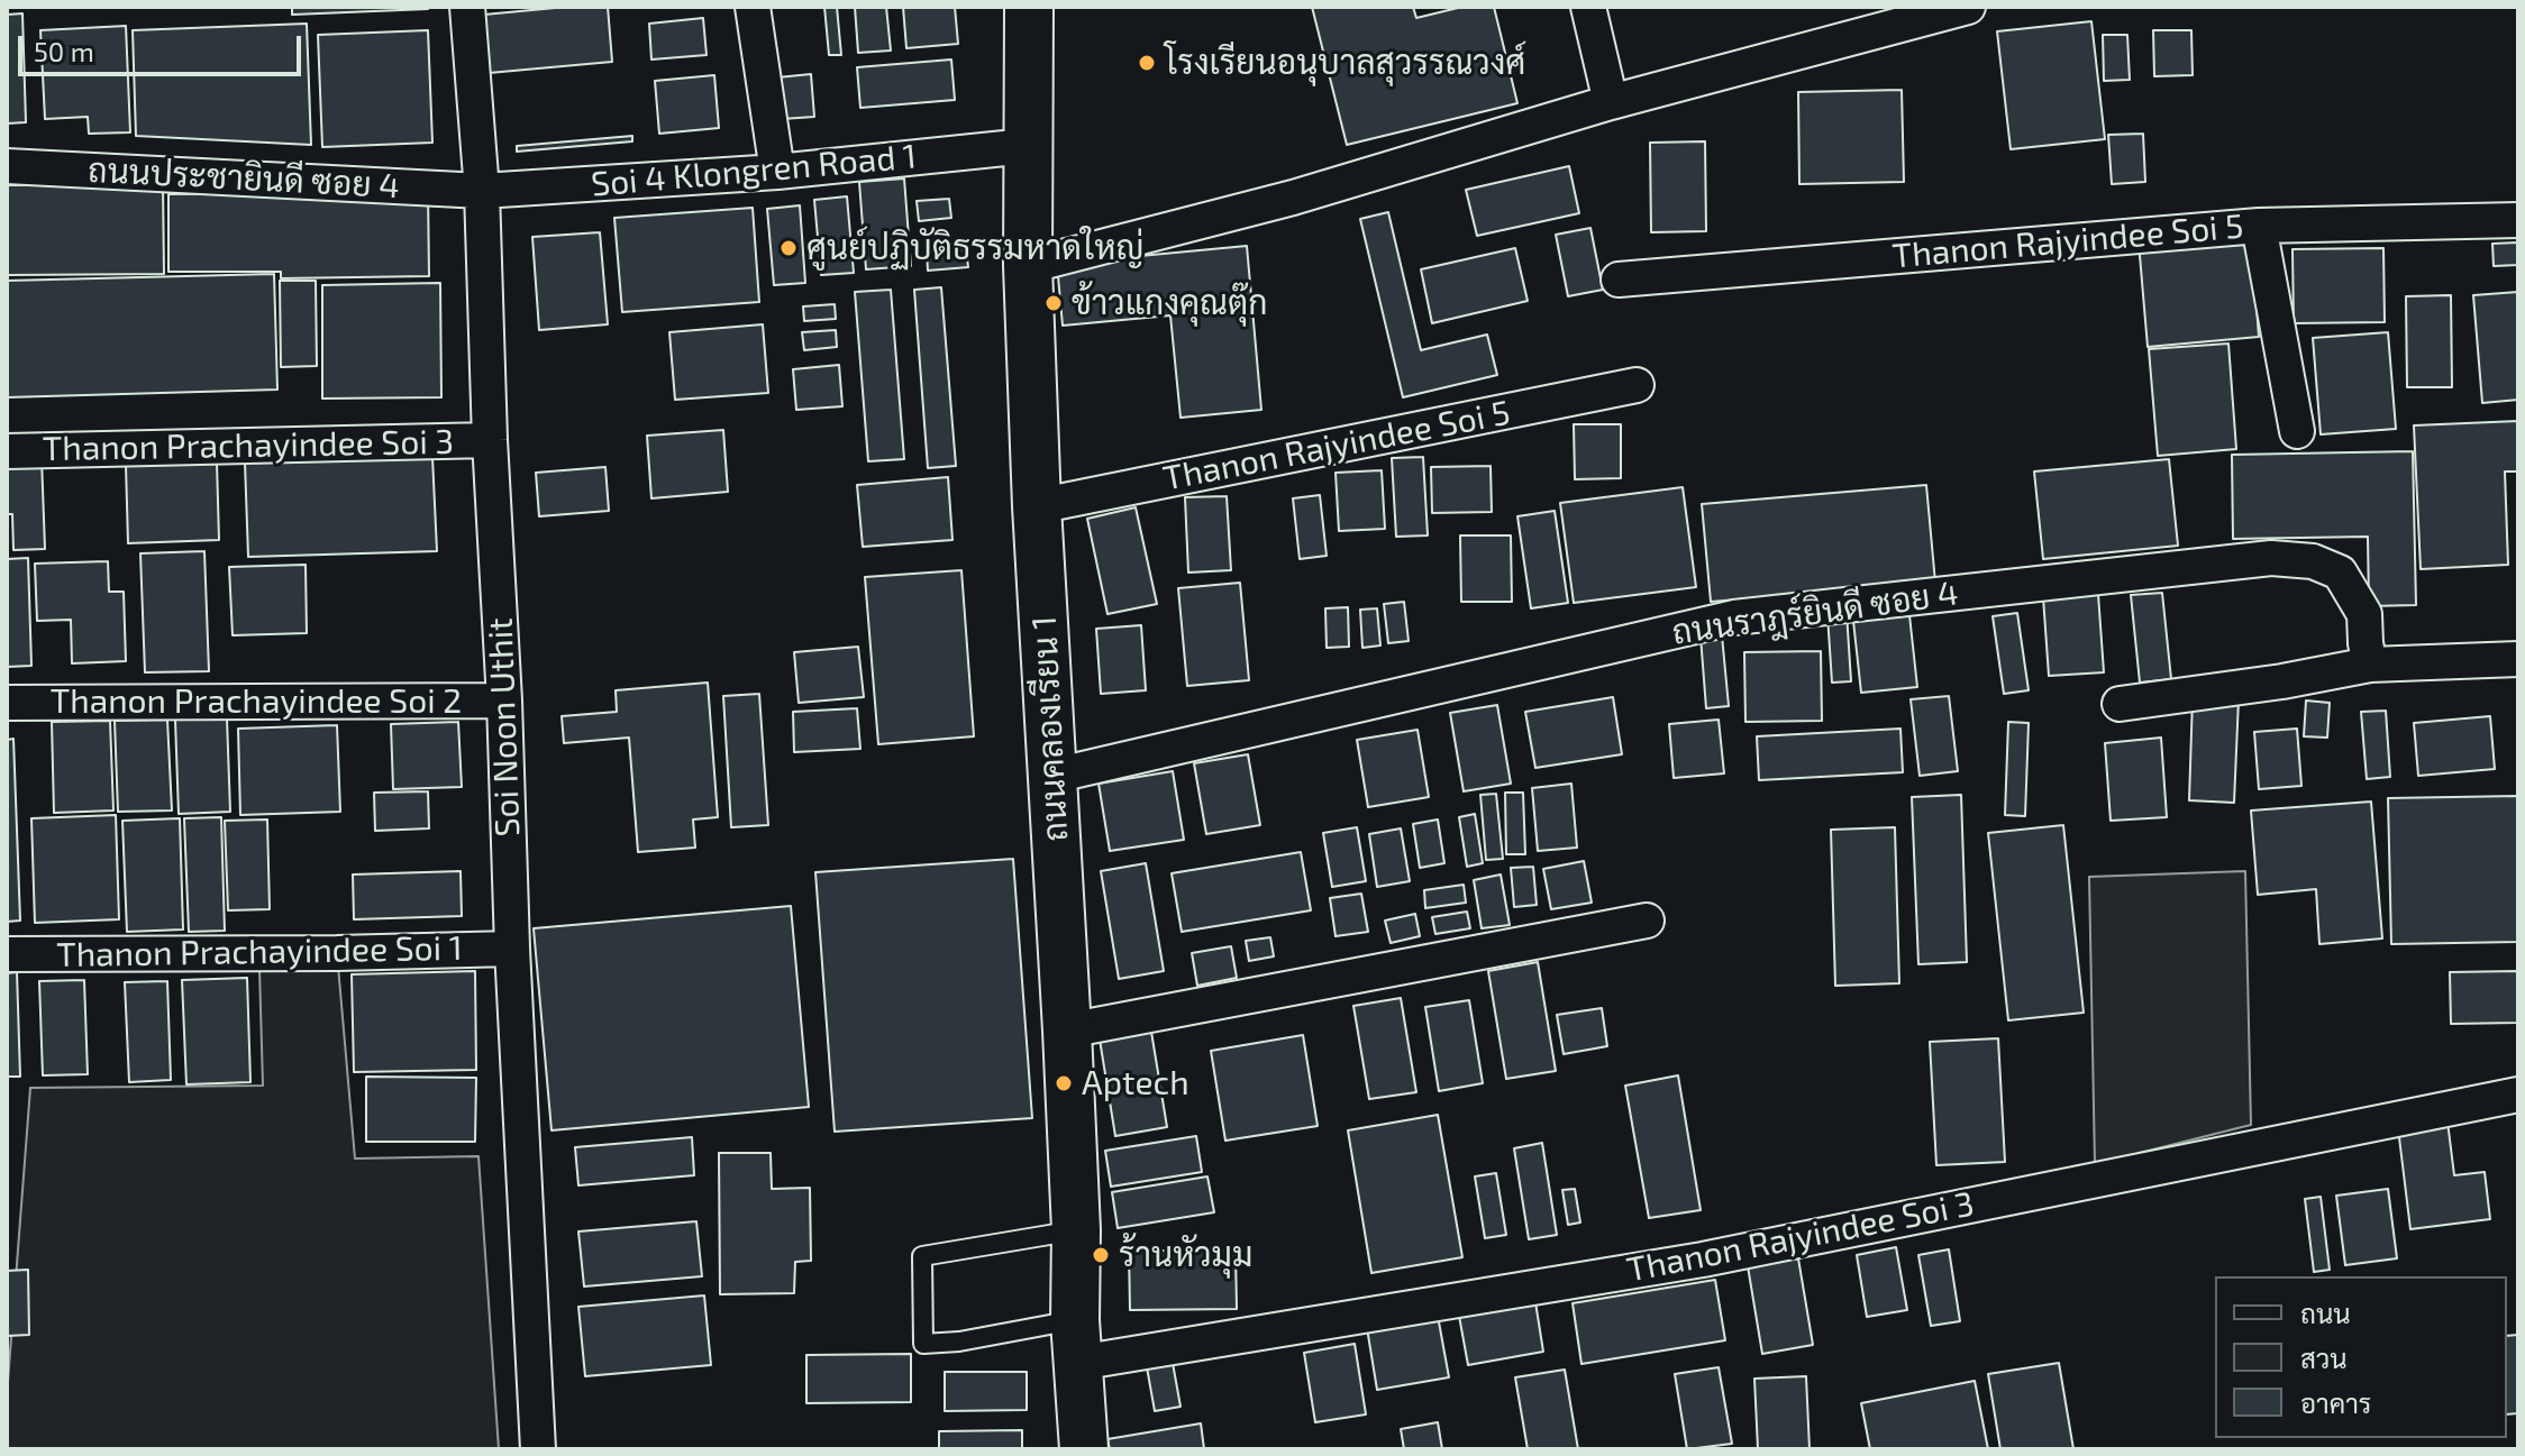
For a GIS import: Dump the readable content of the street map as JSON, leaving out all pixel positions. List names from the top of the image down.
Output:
{
  "streets": {
    "street": [
      "Soi 4 Klongren Road 1",
      "ถนนประชายินดี ซอย 4",
      "Thanon Rajyindee Soi 5",
      "Thanon Prachayindee Soi 3",
      "ถนนราฎร์ยินดี ซอย 4",
      "Thanon Prachayindee Soi 2",
      "Soi Noon Uthit",
      "ถนนคลองเรียน 1",
      "Thanon Prachayindee Soi 1",
      "Thanon Rajyindee Soi 3"
    ]
  },
  "crossings": [
    ["Soi 4 Klongren Road 1", "ถนนประชายินดี ซอย 4"],
    ["Soi 4 Klongren Road 1", "Soi Noon Uthit"],
    ["Soi 4 Klongren Road 1", "ถนนคลองเรียน 1"],
    ["ถนนประชายินดี ซอย 4", "Soi Noon Uthit"],
    ["Thanon Rajyindee Soi 5", "ถนนคลองเรียน 1"],
    ["Thanon Prachayindee Soi 3", "Soi Noon Uthit"],
    ["ถนนราฎร์ยินดี ซอย 4", "ถนนคลองเรียน 1"],
    ["Thanon Prachayindee Soi 2", "Soi Noon Uthit"],
    ["Soi Noon Uthit", "Thanon Prachayindee Soi 1"],
    ["ถนนคลองเรียน 1", "Thanon Rajyindee Soi 3"]
  ],
  "places": [
    "โรงเรียนอนุบาลสุวรรณวงศ์",
    "ศูนย์ปฏิบัติธรรมหาดใหญ่",
    "ข้าวแกงคุณตุ๊ก",
    "Aptech",
    "ร้านหัวมุม"
  ],
  "legend": ["ถนน", "สวน", "อาคาร"],
  "scale_bar": "50 m"
}
